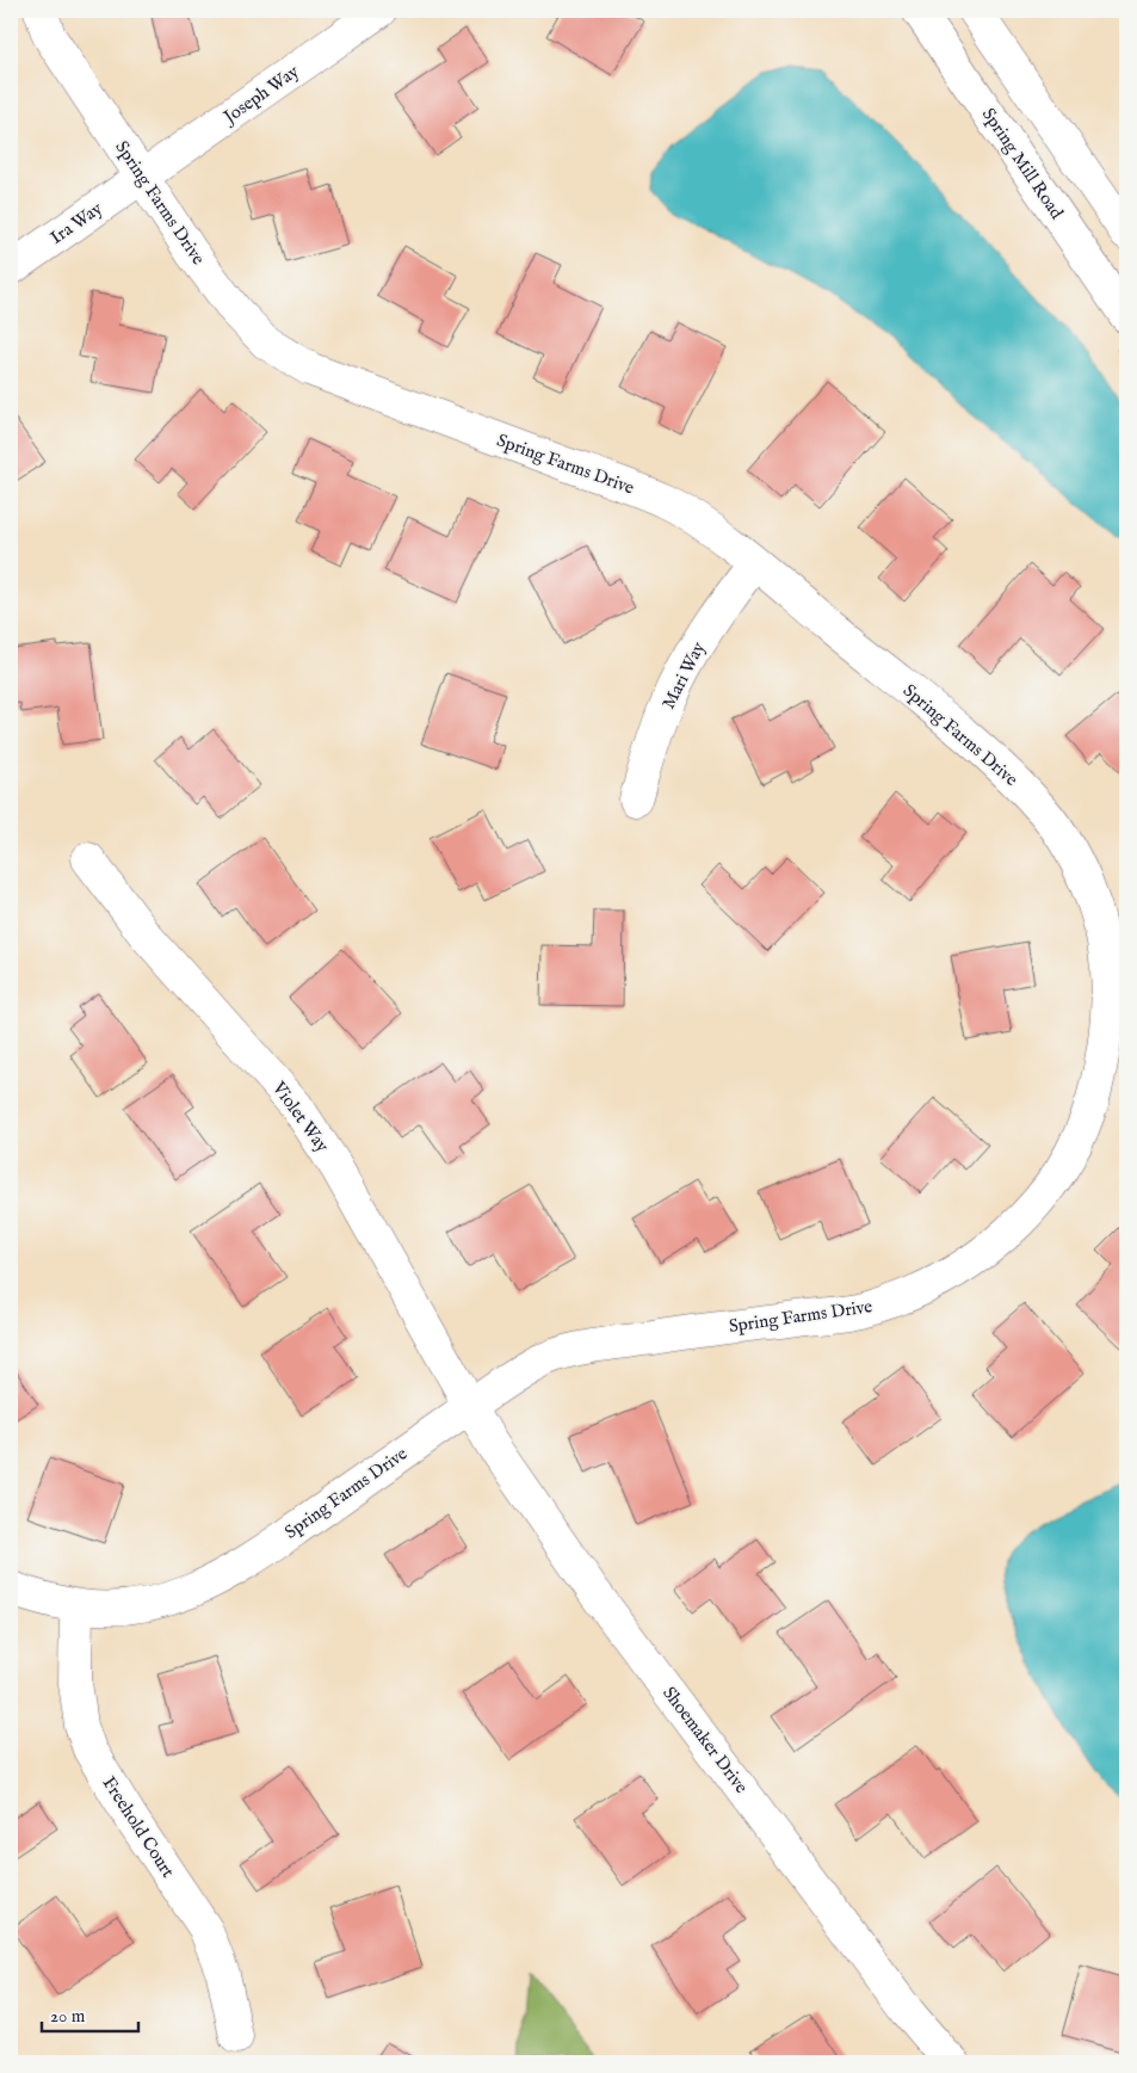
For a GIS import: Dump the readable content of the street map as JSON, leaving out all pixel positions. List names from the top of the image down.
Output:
{
  "streets": {
    "street": [
      "Joseph Way",
      "Spring Mill Road",
      "Spring Farms Drive",
      "Ira Way",
      "Mari Way",
      "Violet Way",
      "Shoemaker Drive",
      "Freehold Court"
    ]
  },
  "crossings": [
    ["Joseph Way", "Spring Farms Drive"],
    ["Joseph Way", "Ira Way"],
    ["Spring Farms Drive", "Ira Way"],
    ["Spring Farms Drive", "Mari Way"],
    ["Spring Farms Drive", "Violet Way"],
    ["Spring Farms Drive", "Shoemaker Drive"],
    ["Spring Farms Drive", "Freehold Court"],
    ["Violet Way", "Shoemaker Drive"]
  ],
  "scale_bar": "20 m"
}
